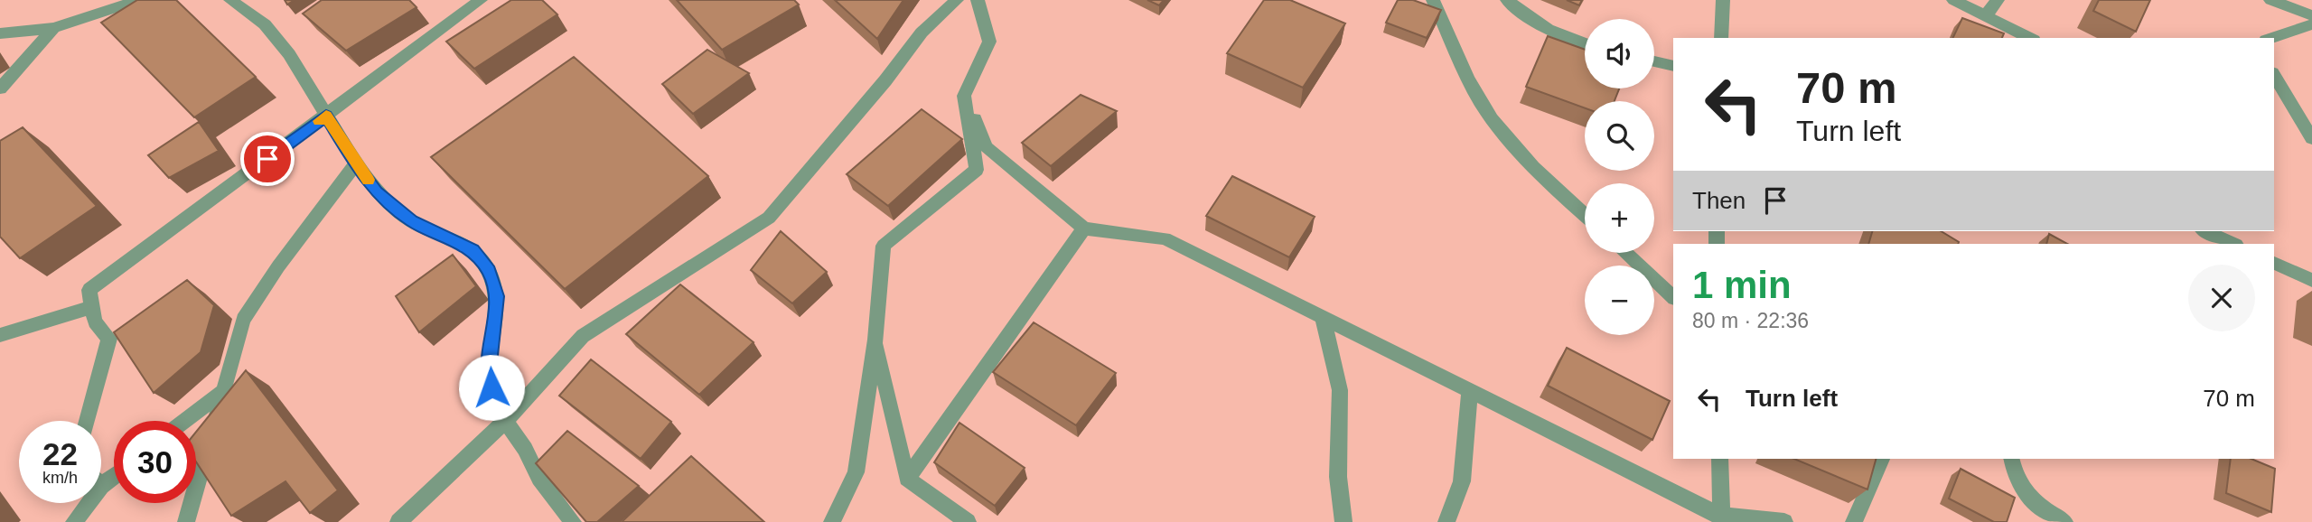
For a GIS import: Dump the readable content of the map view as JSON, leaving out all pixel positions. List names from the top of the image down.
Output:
{
  "page": {
    "map_buttons": ["+", "−"],
    "turn": ["70 m", "Turn left"],
    "then": "Then",
    "heading": ["1 min", "80 m · 22:36"],
    "list": [
      {
        "name": "Turn left",
        "value": "70 m"
      }
    ],
    "speed": "22 km/h",
    "limit": "30"
  }
}
